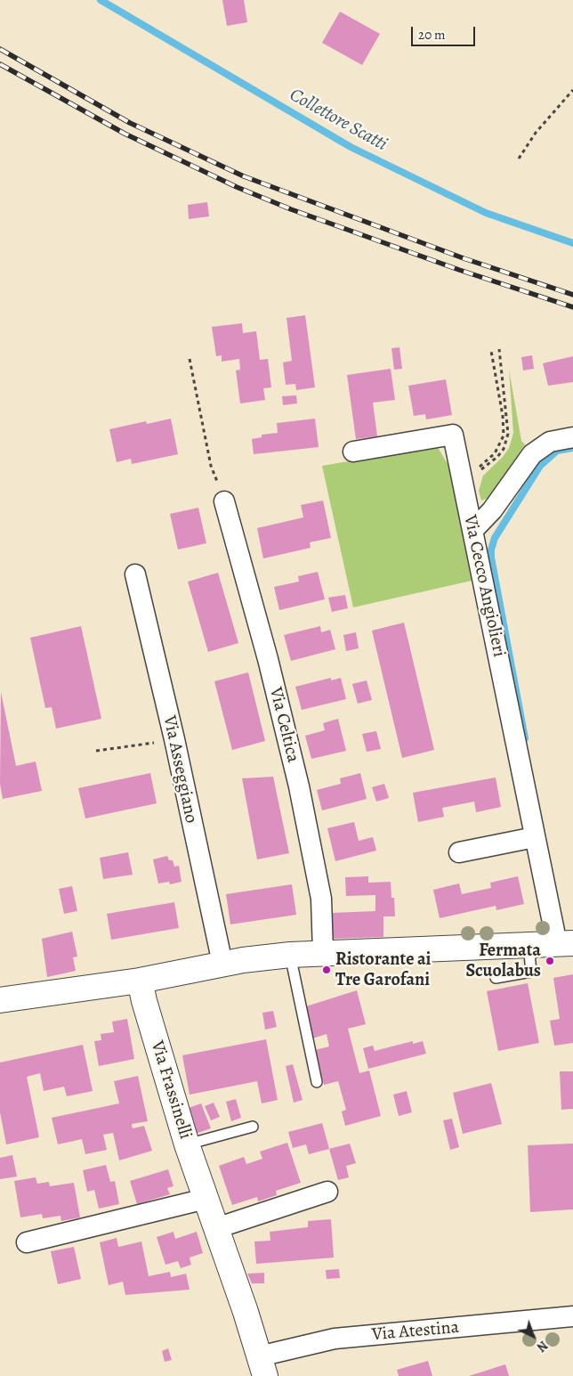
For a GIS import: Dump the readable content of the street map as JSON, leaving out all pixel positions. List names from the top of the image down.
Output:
{
  "streets": {
    "street": [
      "Via Cecco Angiolieri",
      "Via Celtica",
      "Via Asseggiano",
      "Via Frassinelli",
      "Via Atestina"
    ]
  },
  "crossings": [
    ["Via Frassinelli", "Via Atestina"]
  ],
  "water": ["Collettore Scatti"],
  "places": ["Fermata Scuolabus", "Ristorante ai Tre Garofani"],
  "scale_bar": "20 m",
  "north": "bottom right"
}
